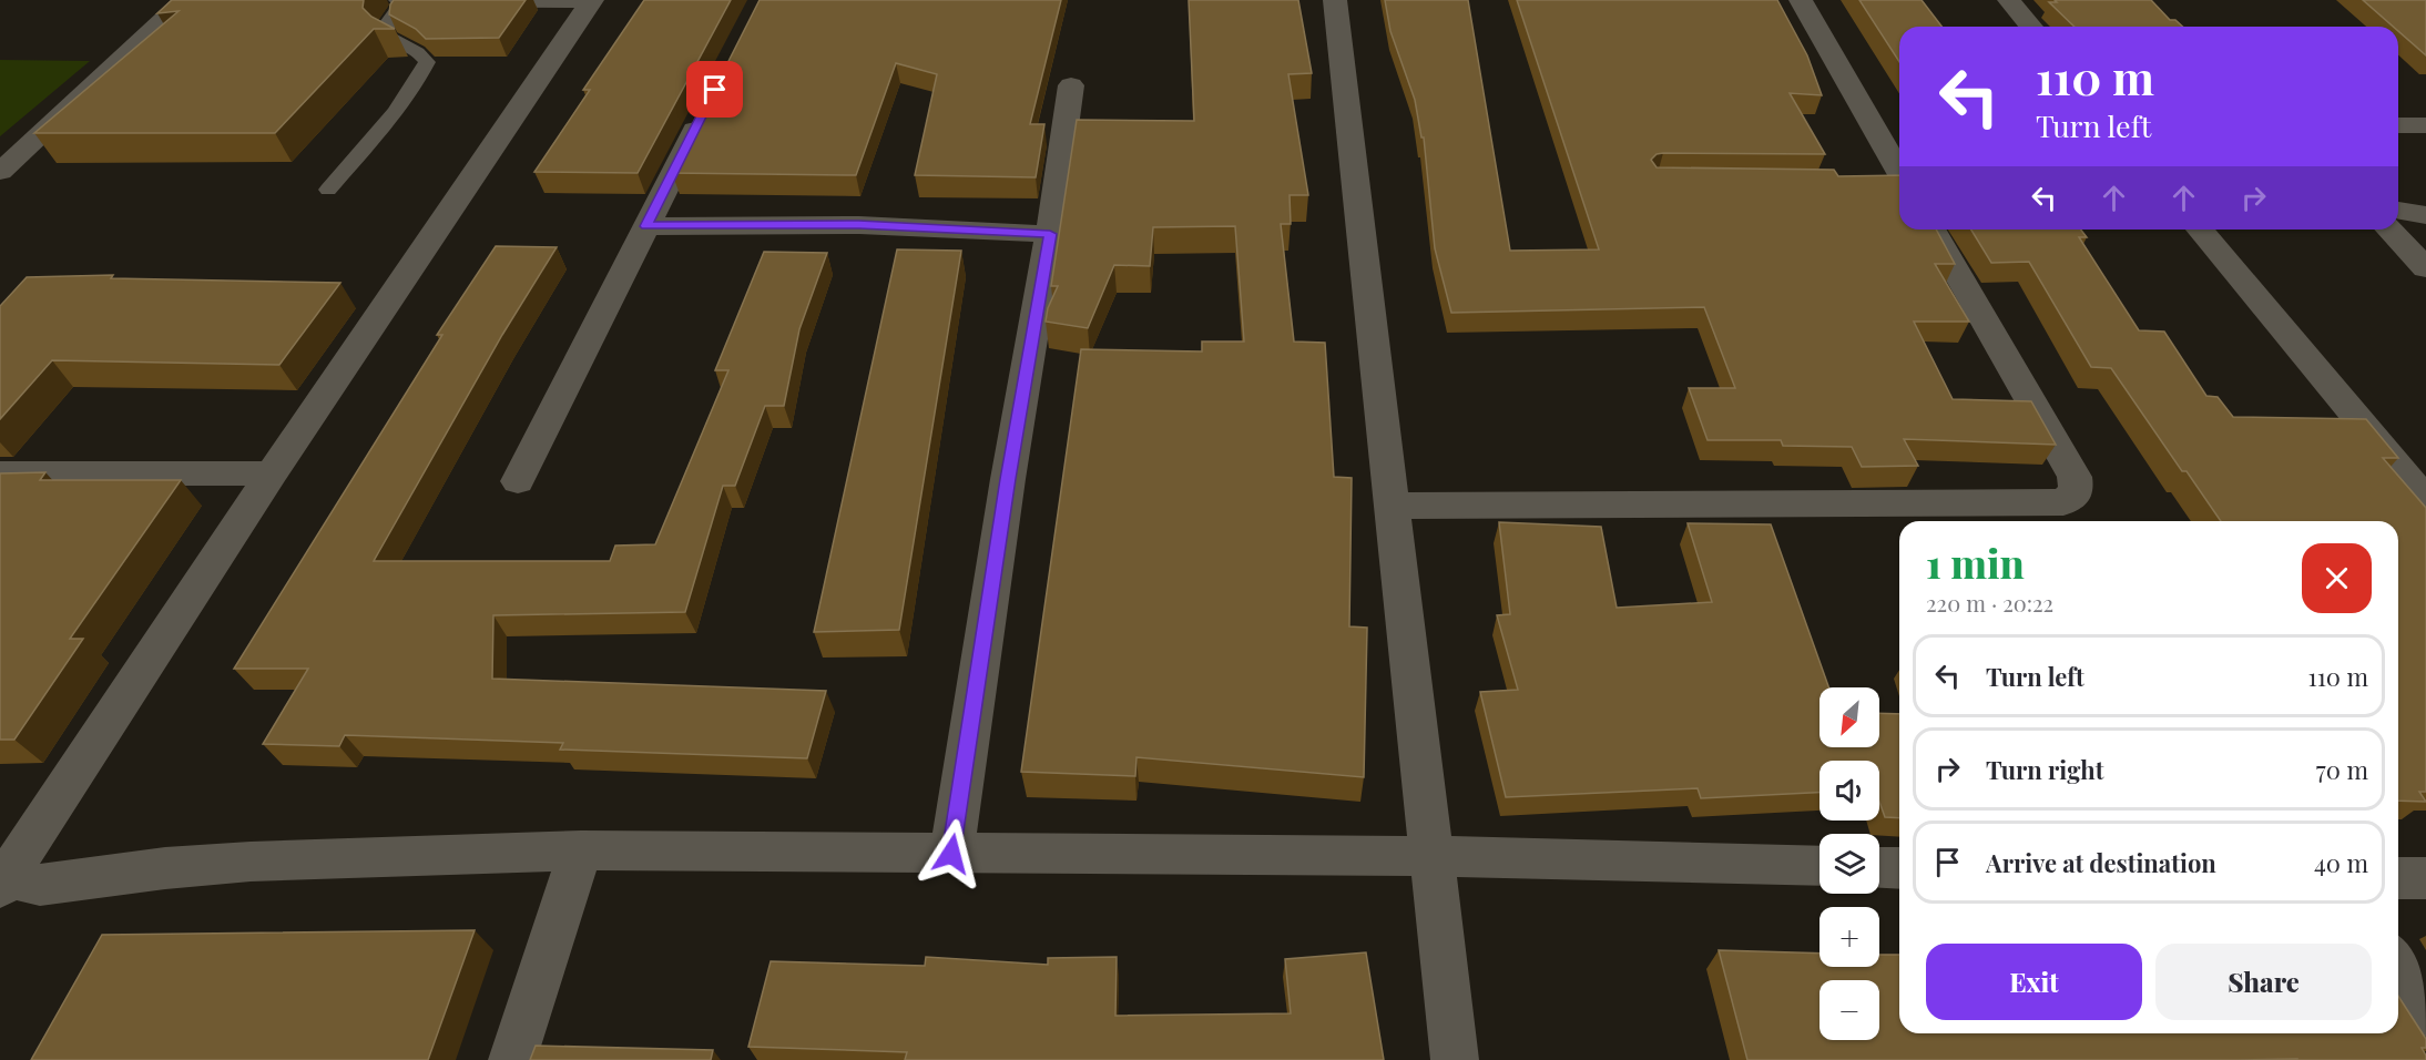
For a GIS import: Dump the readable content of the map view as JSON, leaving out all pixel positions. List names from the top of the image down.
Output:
{
  "north": "bottom left",
  "page": {
    "turn": ["110 m", "Turn left"],
    "heading": ["1 min", "220 m · 20:22"],
    "list": [
      {
        "name": "Turn left",
        "value": "110 m"
      },
      {
        "name": "Turn right",
        "value": "70 m"
      },
      {
        "name": "Arrive at destination",
        "value": "40 m"
      }
    ],
    "map_buttons": ["+", "−"],
    "buttons": ["Exit", "Share"]
  }
}
